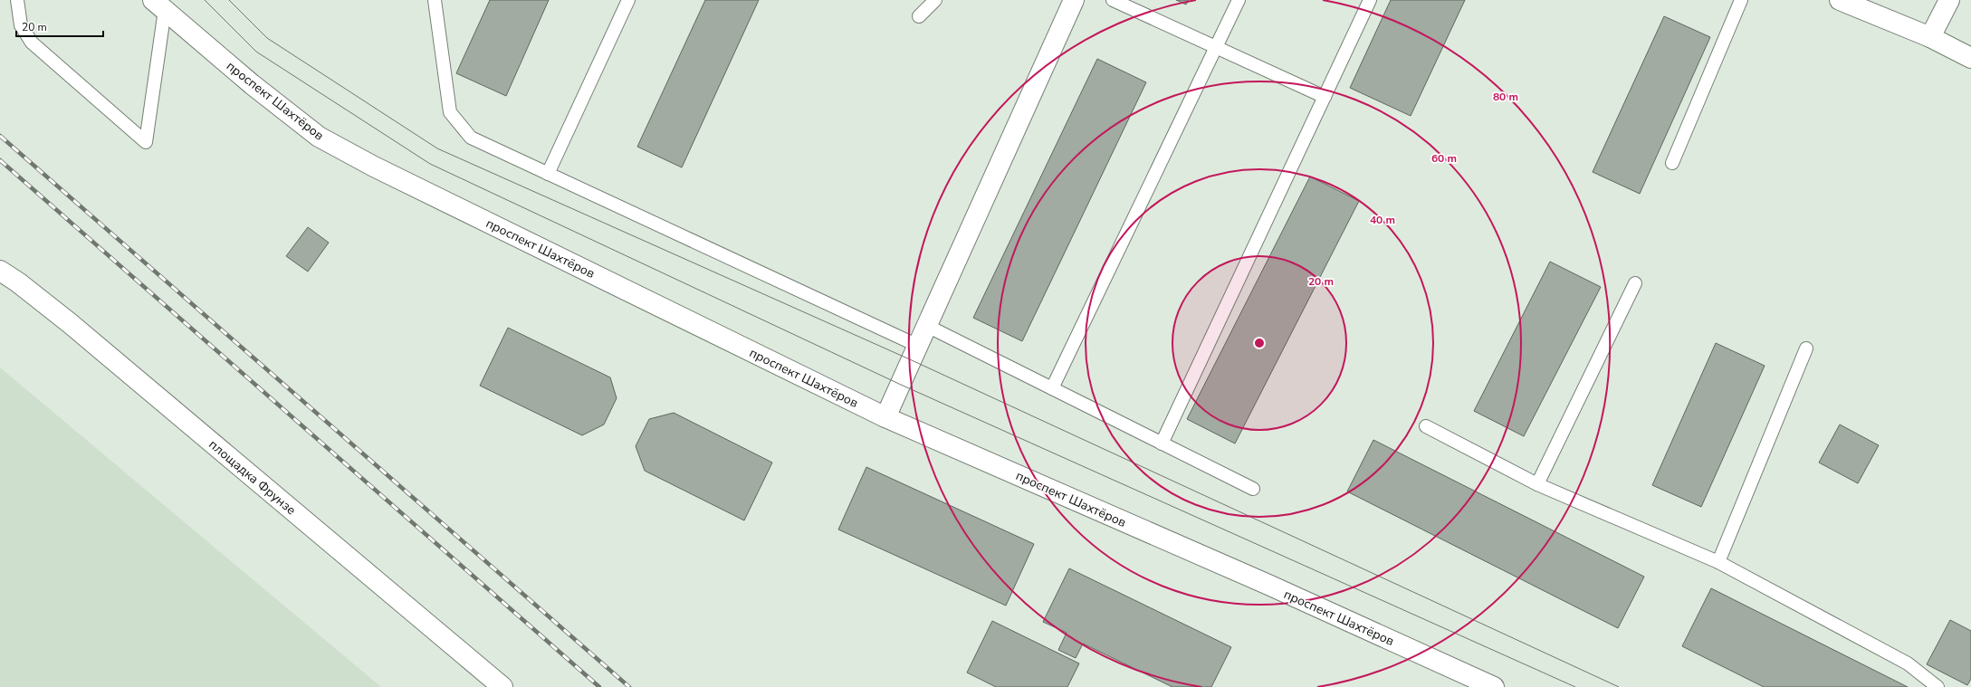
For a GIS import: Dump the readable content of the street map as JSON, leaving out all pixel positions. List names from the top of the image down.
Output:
{
  "streets": {
    "main road": ["проспект Шахтёров", "площадка Фрунзе"]
  },
  "scale_bar": "20 m",
  "rings": [
    "80 m",
    "60 m",
    "40 m",
    "20 m"
  ]
}
